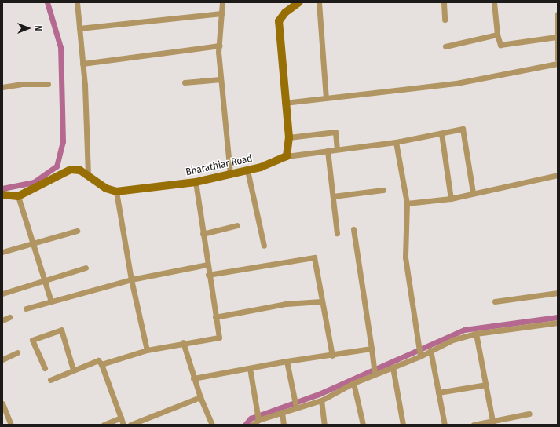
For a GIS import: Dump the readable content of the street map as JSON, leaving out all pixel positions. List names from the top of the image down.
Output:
{
  "streets": {
    "main road": ["Bharathiar Road"]
  },
  "north": "right"
}
